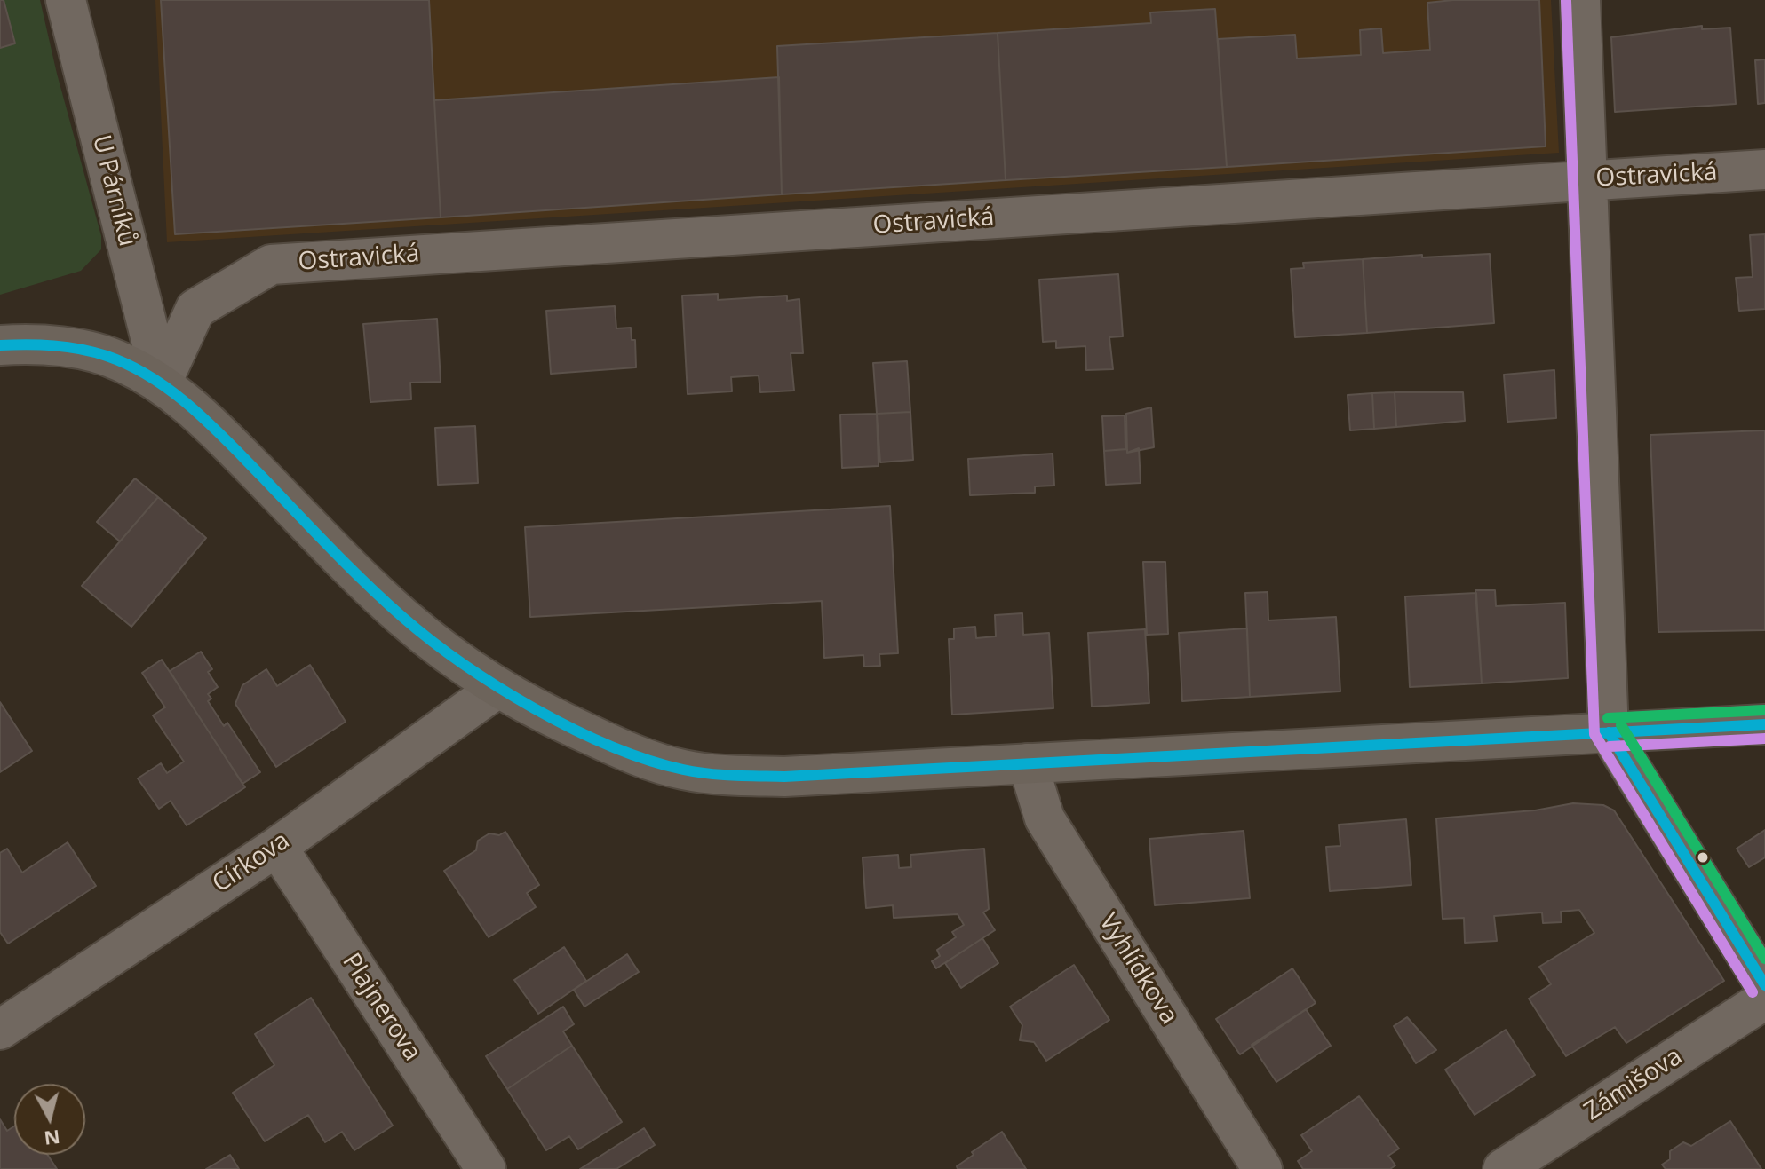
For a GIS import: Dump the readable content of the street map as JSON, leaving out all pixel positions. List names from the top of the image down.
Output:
{
  "streets": {
    "street": [
      "Ostravická",
      "U Párníků",
      "Církova",
      "Vyhlídkova",
      "Plajnerova",
      "Zámišova"
    ]
  },
  "crossings": [
    ["Ostravická", "U Párníků"],
    ["Církova", "Plajnerova"]
  ],
  "north": "bottom"
}
